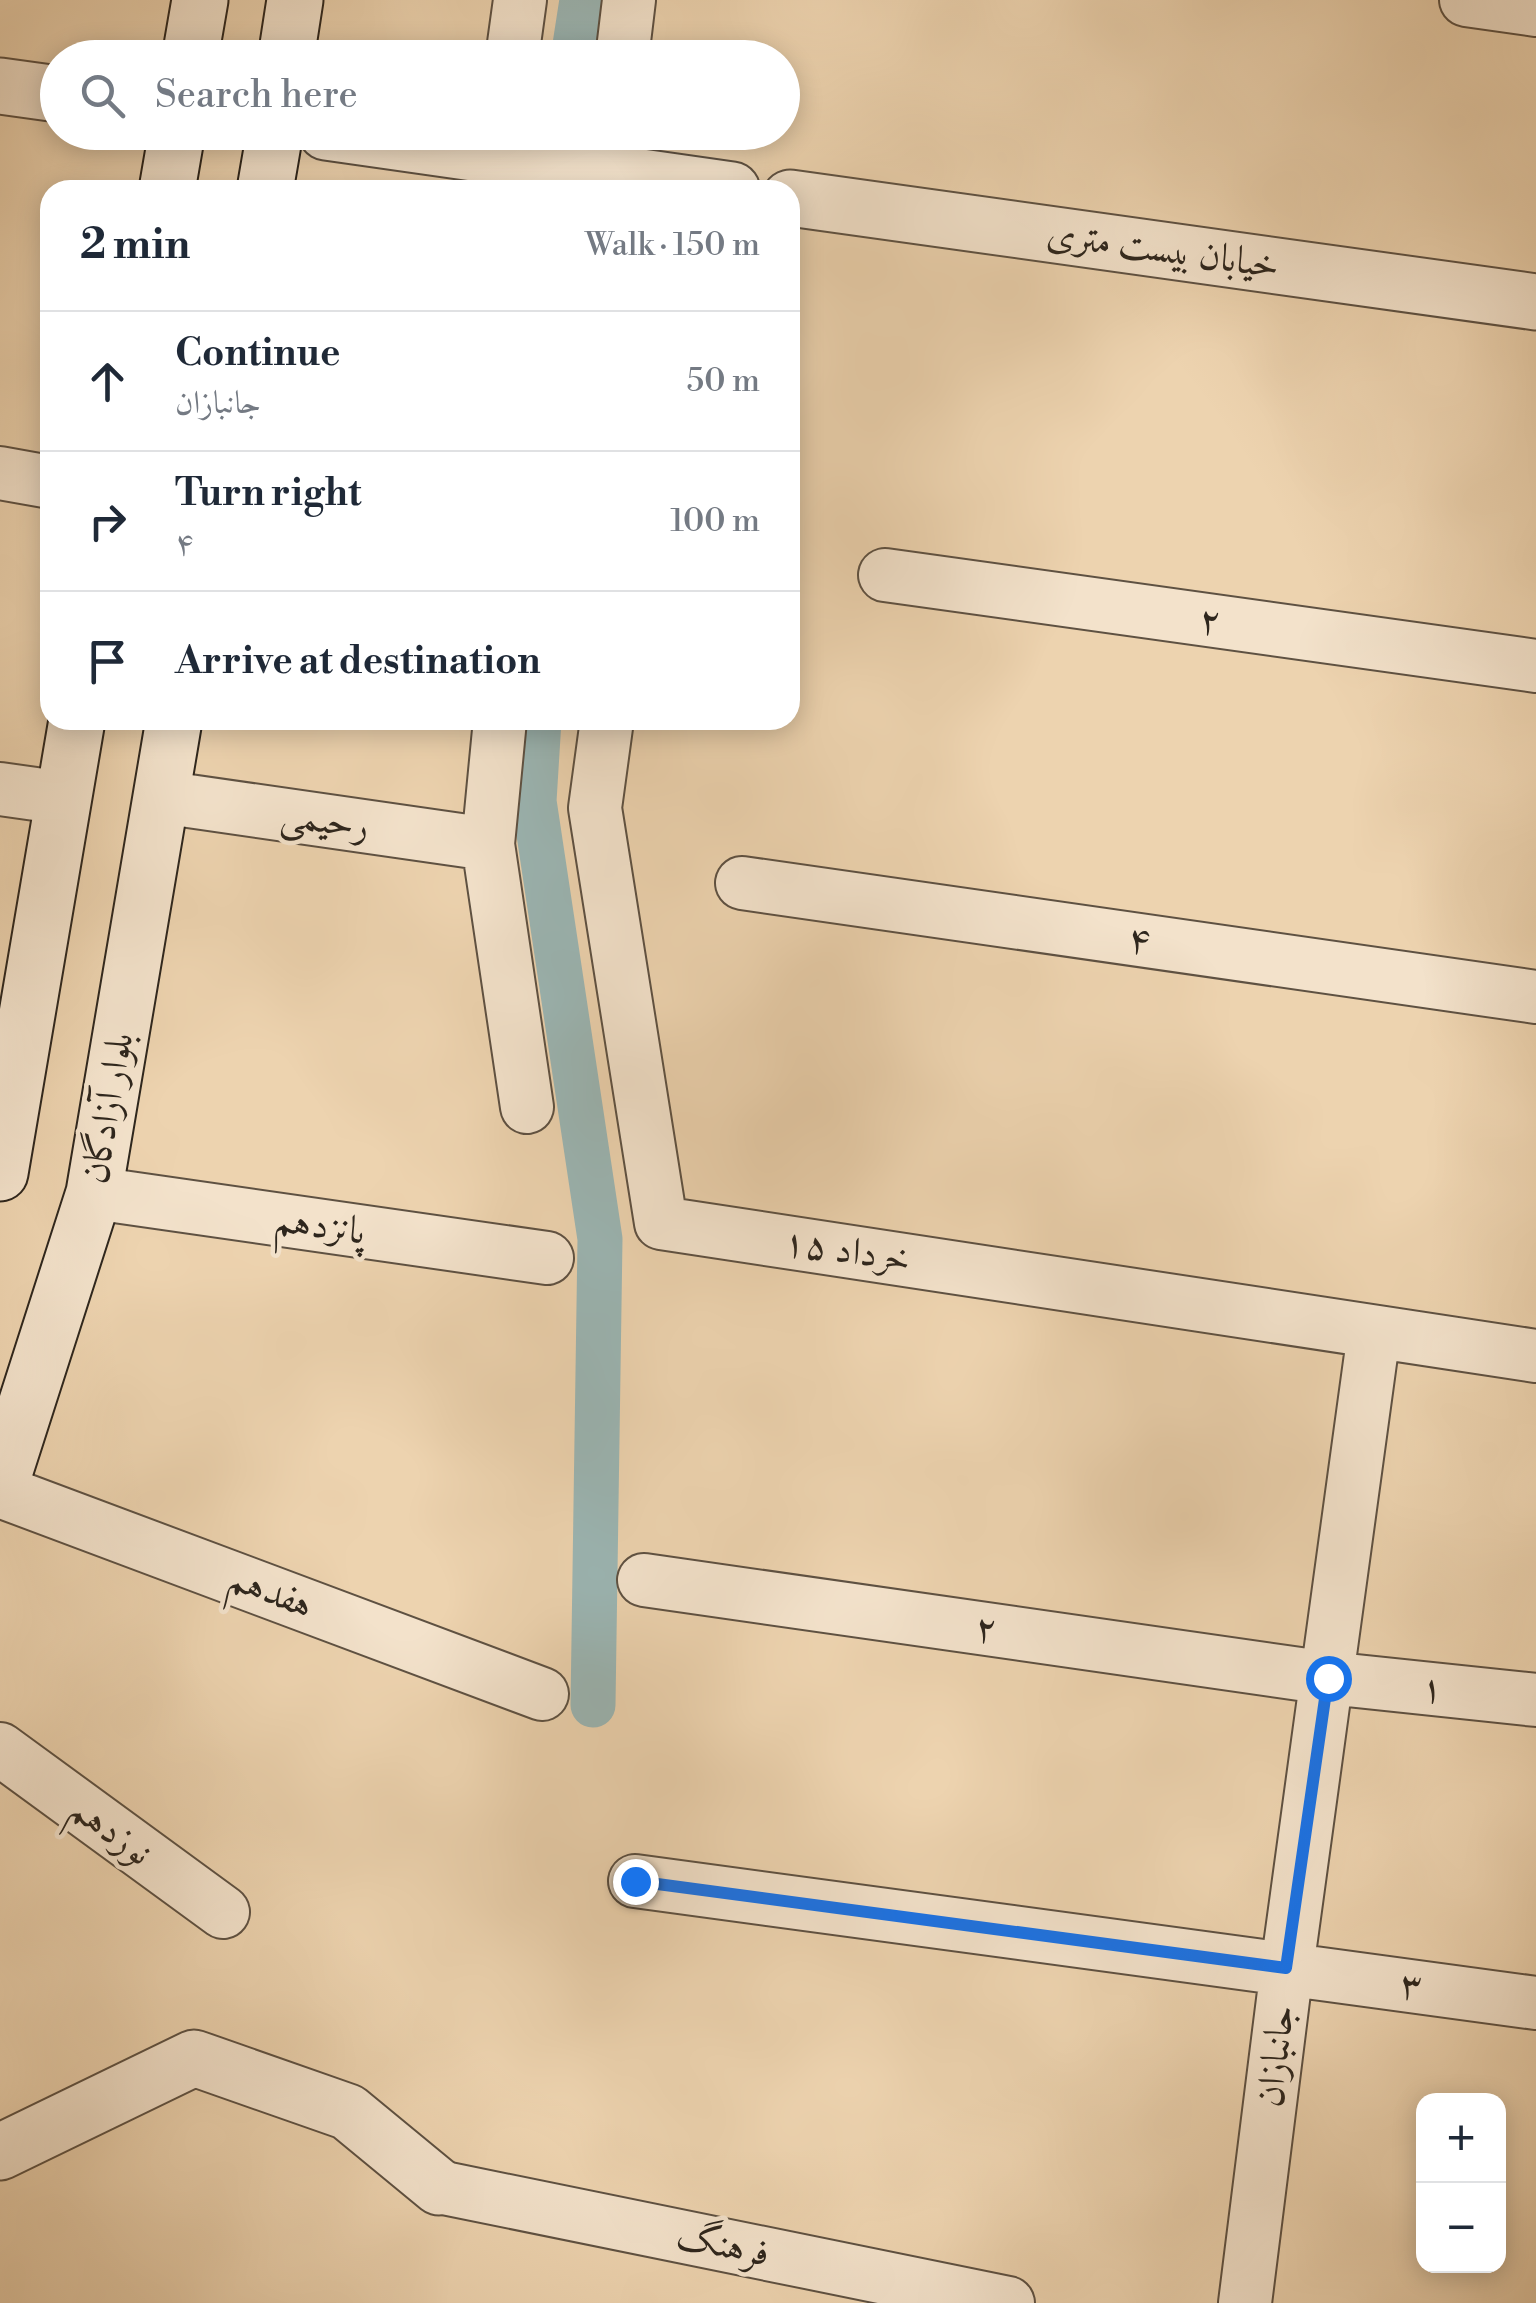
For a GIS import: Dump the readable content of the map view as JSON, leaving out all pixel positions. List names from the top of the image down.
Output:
{
  "streets": {
    "street": [
      "خیابان بیست متری",
      "۲",
      "رحیمی",
      "۴",
      "بلوار آزادگان",
      "پانزدهم",
      "۱۵ خرداد",
      "هفدهم",
      "۱",
      "نوزدهم",
      "۳",
      "جانبازان",
      "فرهنگ"
    ]
  },
  "crossings": [
    ["۲", "۱"],
    ["۲", "جانبازان"],
    ["رحیمی", "بلوار آزادگان"],
    ["بلوار آزادگان", "پانزدهم"],
    ["بلوار آزادگان", "هفدهم"],
    ["۱۵ خرداد", "جانبازان"],
    ["۱", "جانبازان"],
    ["۳", "جانبازان"]
  ],
  "page": {
    "search": "Search here",
    "heading": ["2 min", "Walk · 150 m"],
    "list": [
      ["Continue", "جانبازان", "50 m"],
      ["Turn right", "۴", "100 m"],
      "Arrive at destination"
    ],
    "map_buttons": ["+", "−"]
  }
}
